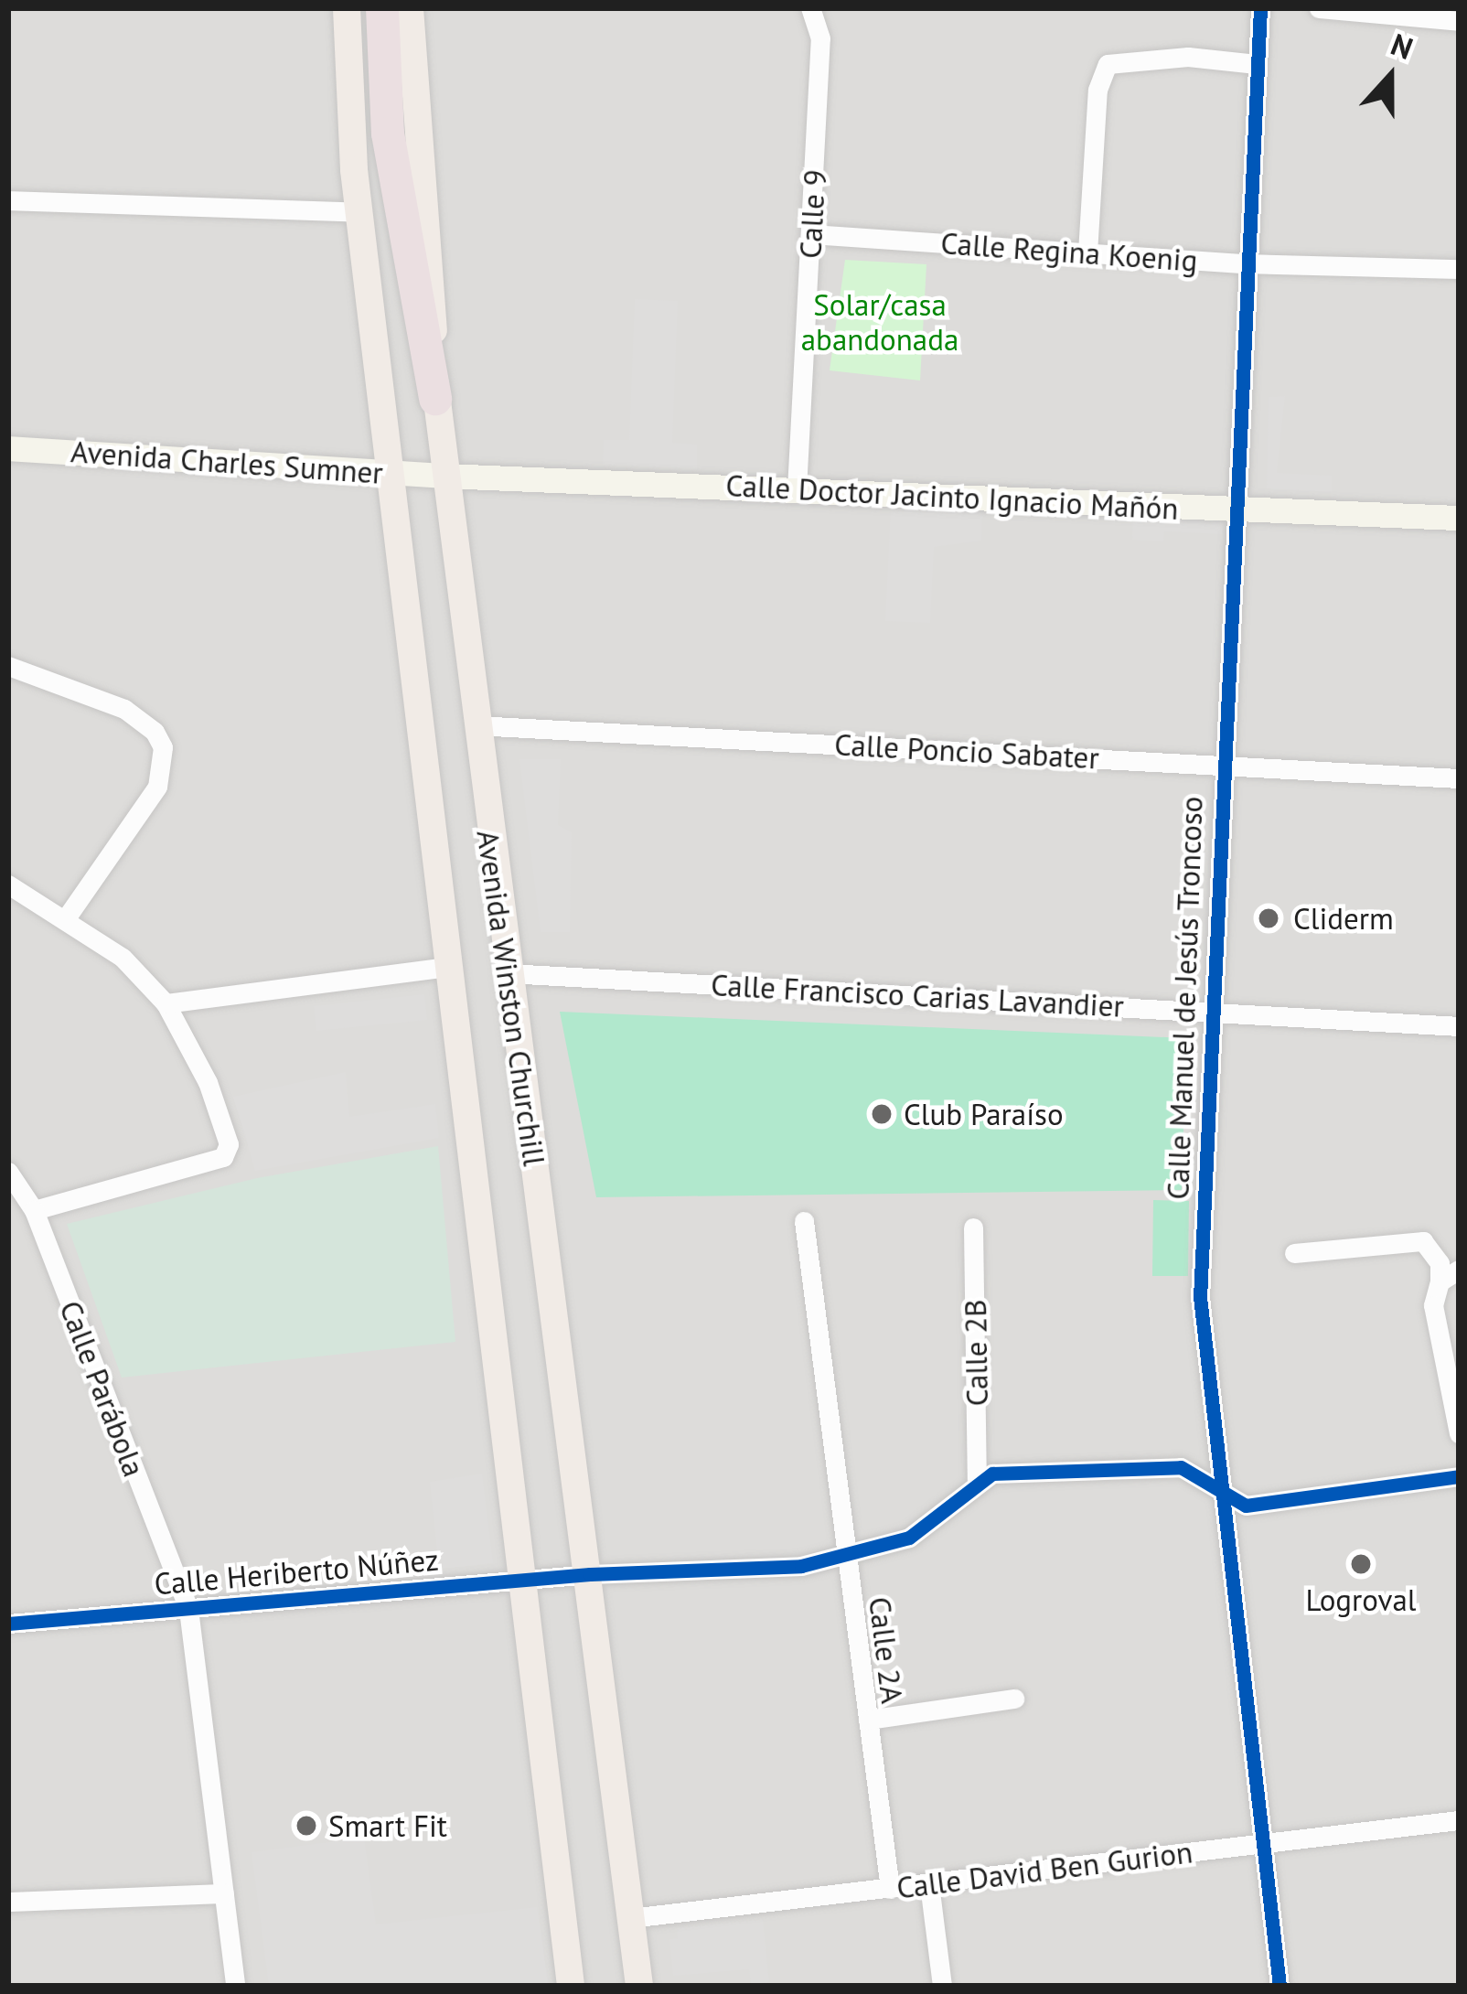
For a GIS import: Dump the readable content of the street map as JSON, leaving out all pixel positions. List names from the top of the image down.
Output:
{
  "streets": {
    "main road": ["Avenida Winston Churchill"],
    "street": [
      "Calle 9",
      "Calle Regina Koenig",
      "Avenida Charles Sumner",
      "Calle Doctor Jacinto Ignacio Mañón",
      "Calle Poncio Sabater",
      "Calle Francisco Carias Lavandier",
      "Calle Manuel de Jesús Troncoso",
      "Calle 2B",
      "Calle Parábola",
      "Calle Heriberto Núñez",
      "Calle 2A",
      "Calle David Ben Gurion"
    ]
  },
  "crossings": [
    ["Calle 9", "Calle Regina Koenig"],
    ["Calle 9", "Calle Doctor Jacinto Ignacio Mañón"],
    ["Calle Regina Koenig", "Calle Manuel de Jesús Troncoso"],
    ["Avenida Charles Sumner", "Calle Doctor Jacinto Ignacio Mañón"],
    ["Avenida Charles Sumner", "Avenida Winston Churchill"],
    ["Calle Doctor Jacinto Ignacio Mañón", "Avenida Winston Churchill"],
    ["Calle Doctor Jacinto Ignacio Mañón", "Calle Manuel de Jesús Troncoso"],
    ["Calle Poncio Sabater", "Avenida Winston Churchill"],
    ["Calle Poncio Sabater", "Calle Manuel de Jesús Troncoso"],
    ["Calle Francisco Carias Lavandier", "Avenida Winston Churchill"],
    ["Calle Francisco Carias Lavandier", "Calle Manuel de Jesús Troncoso"],
    ["Avenida Winston Churchill", "Calle Heriberto Núñez"],
    ["Avenida Winston Churchill", "Calle David Ben Gurion"],
    ["Calle Manuel de Jesús Troncoso", "Calle David Ben Gurion"],
    ["Calle 2B", "Calle Heriberto Núñez"],
    ["Calle Parábola", "Calle Heriberto Núñez"],
    ["Calle Heriberto Núñez", "Calle 2A"],
    ["Calle 2A", "Calle David Ben Gurion"]
  ],
  "parks": ["Solar/casa abandonada"],
  "places": [
    "Cliderm",
    "Club Paraíso",
    "Logroval",
    "Smart Fit"
  ],
  "north": "top"
}
